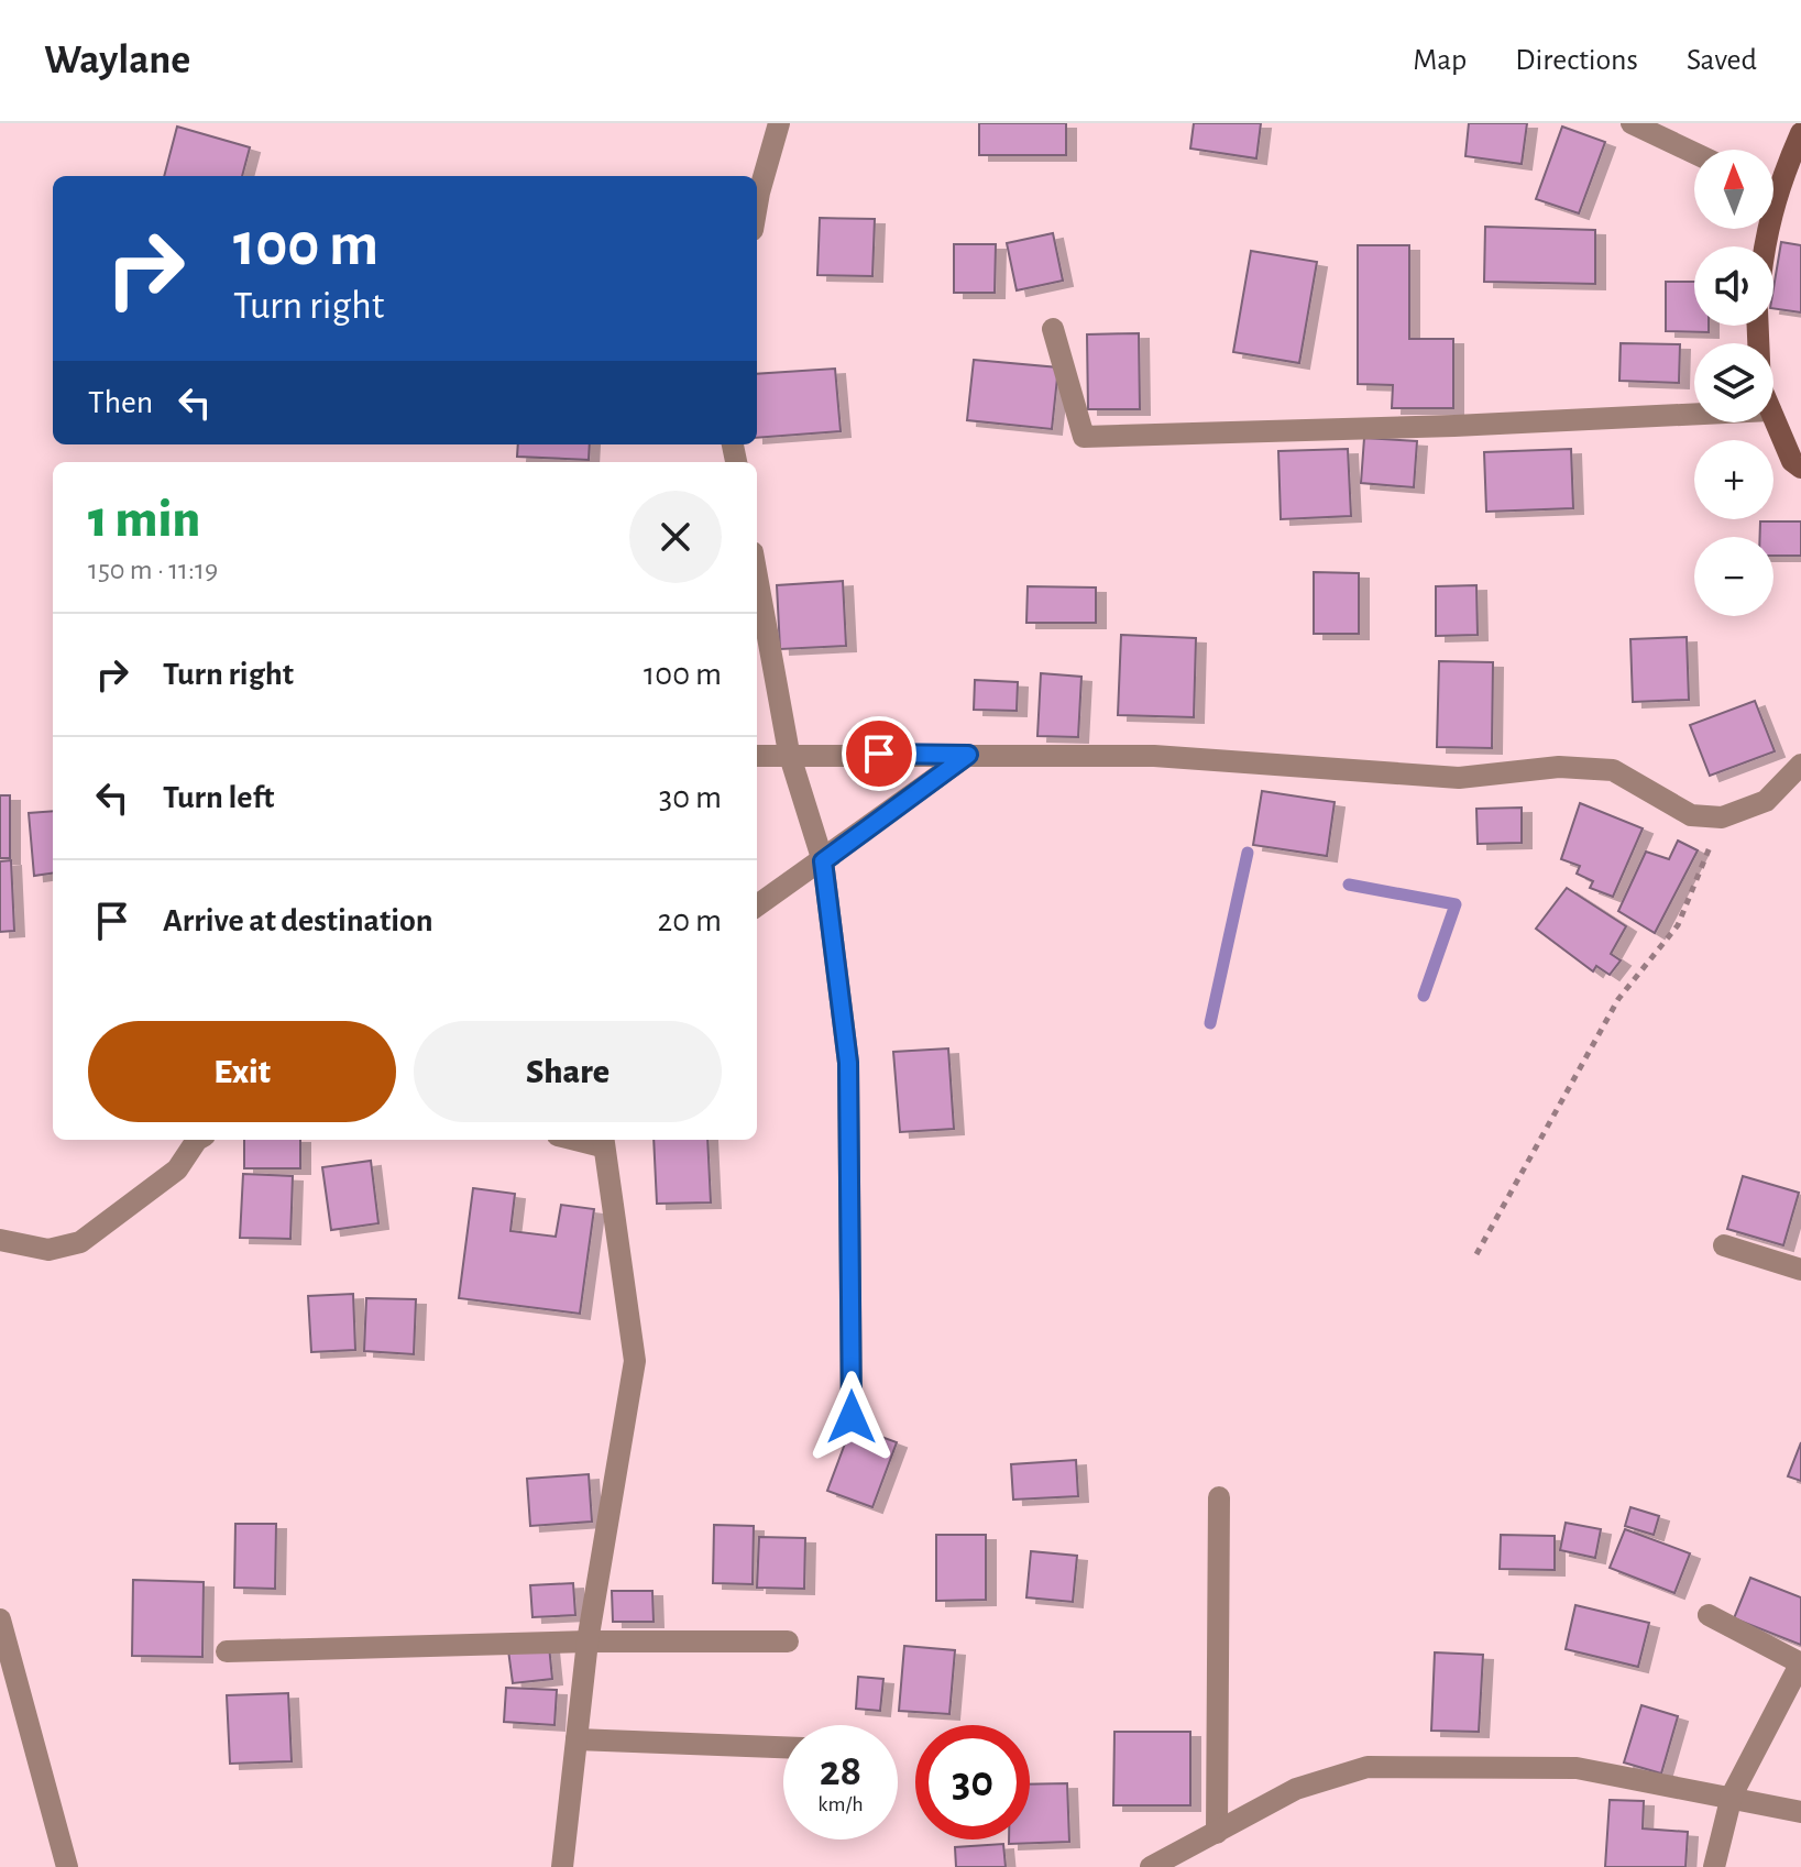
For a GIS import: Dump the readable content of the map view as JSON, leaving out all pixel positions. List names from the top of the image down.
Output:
{
  "north": "top",
  "page": {
    "header": "Waylane",
    "nav": ["Map", "Directions", "Saved"],
    "map_buttons": ["+", "−"],
    "turn": ["100 m", "Turn right"],
    "then": "Then",
    "heading": ["1 min", "150 m · 11:19"],
    "list": [
      {
        "name": "Turn right",
        "value": "100 m"
      },
      {
        "name": "Turn left",
        "value": "30 m"
      },
      {
        "name": "Arrive at destination",
        "value": "20 m"
      }
    ],
    "buttons": ["Exit", "Share"],
    "speed": "28 km/h",
    "limit": "30"
  }
}
